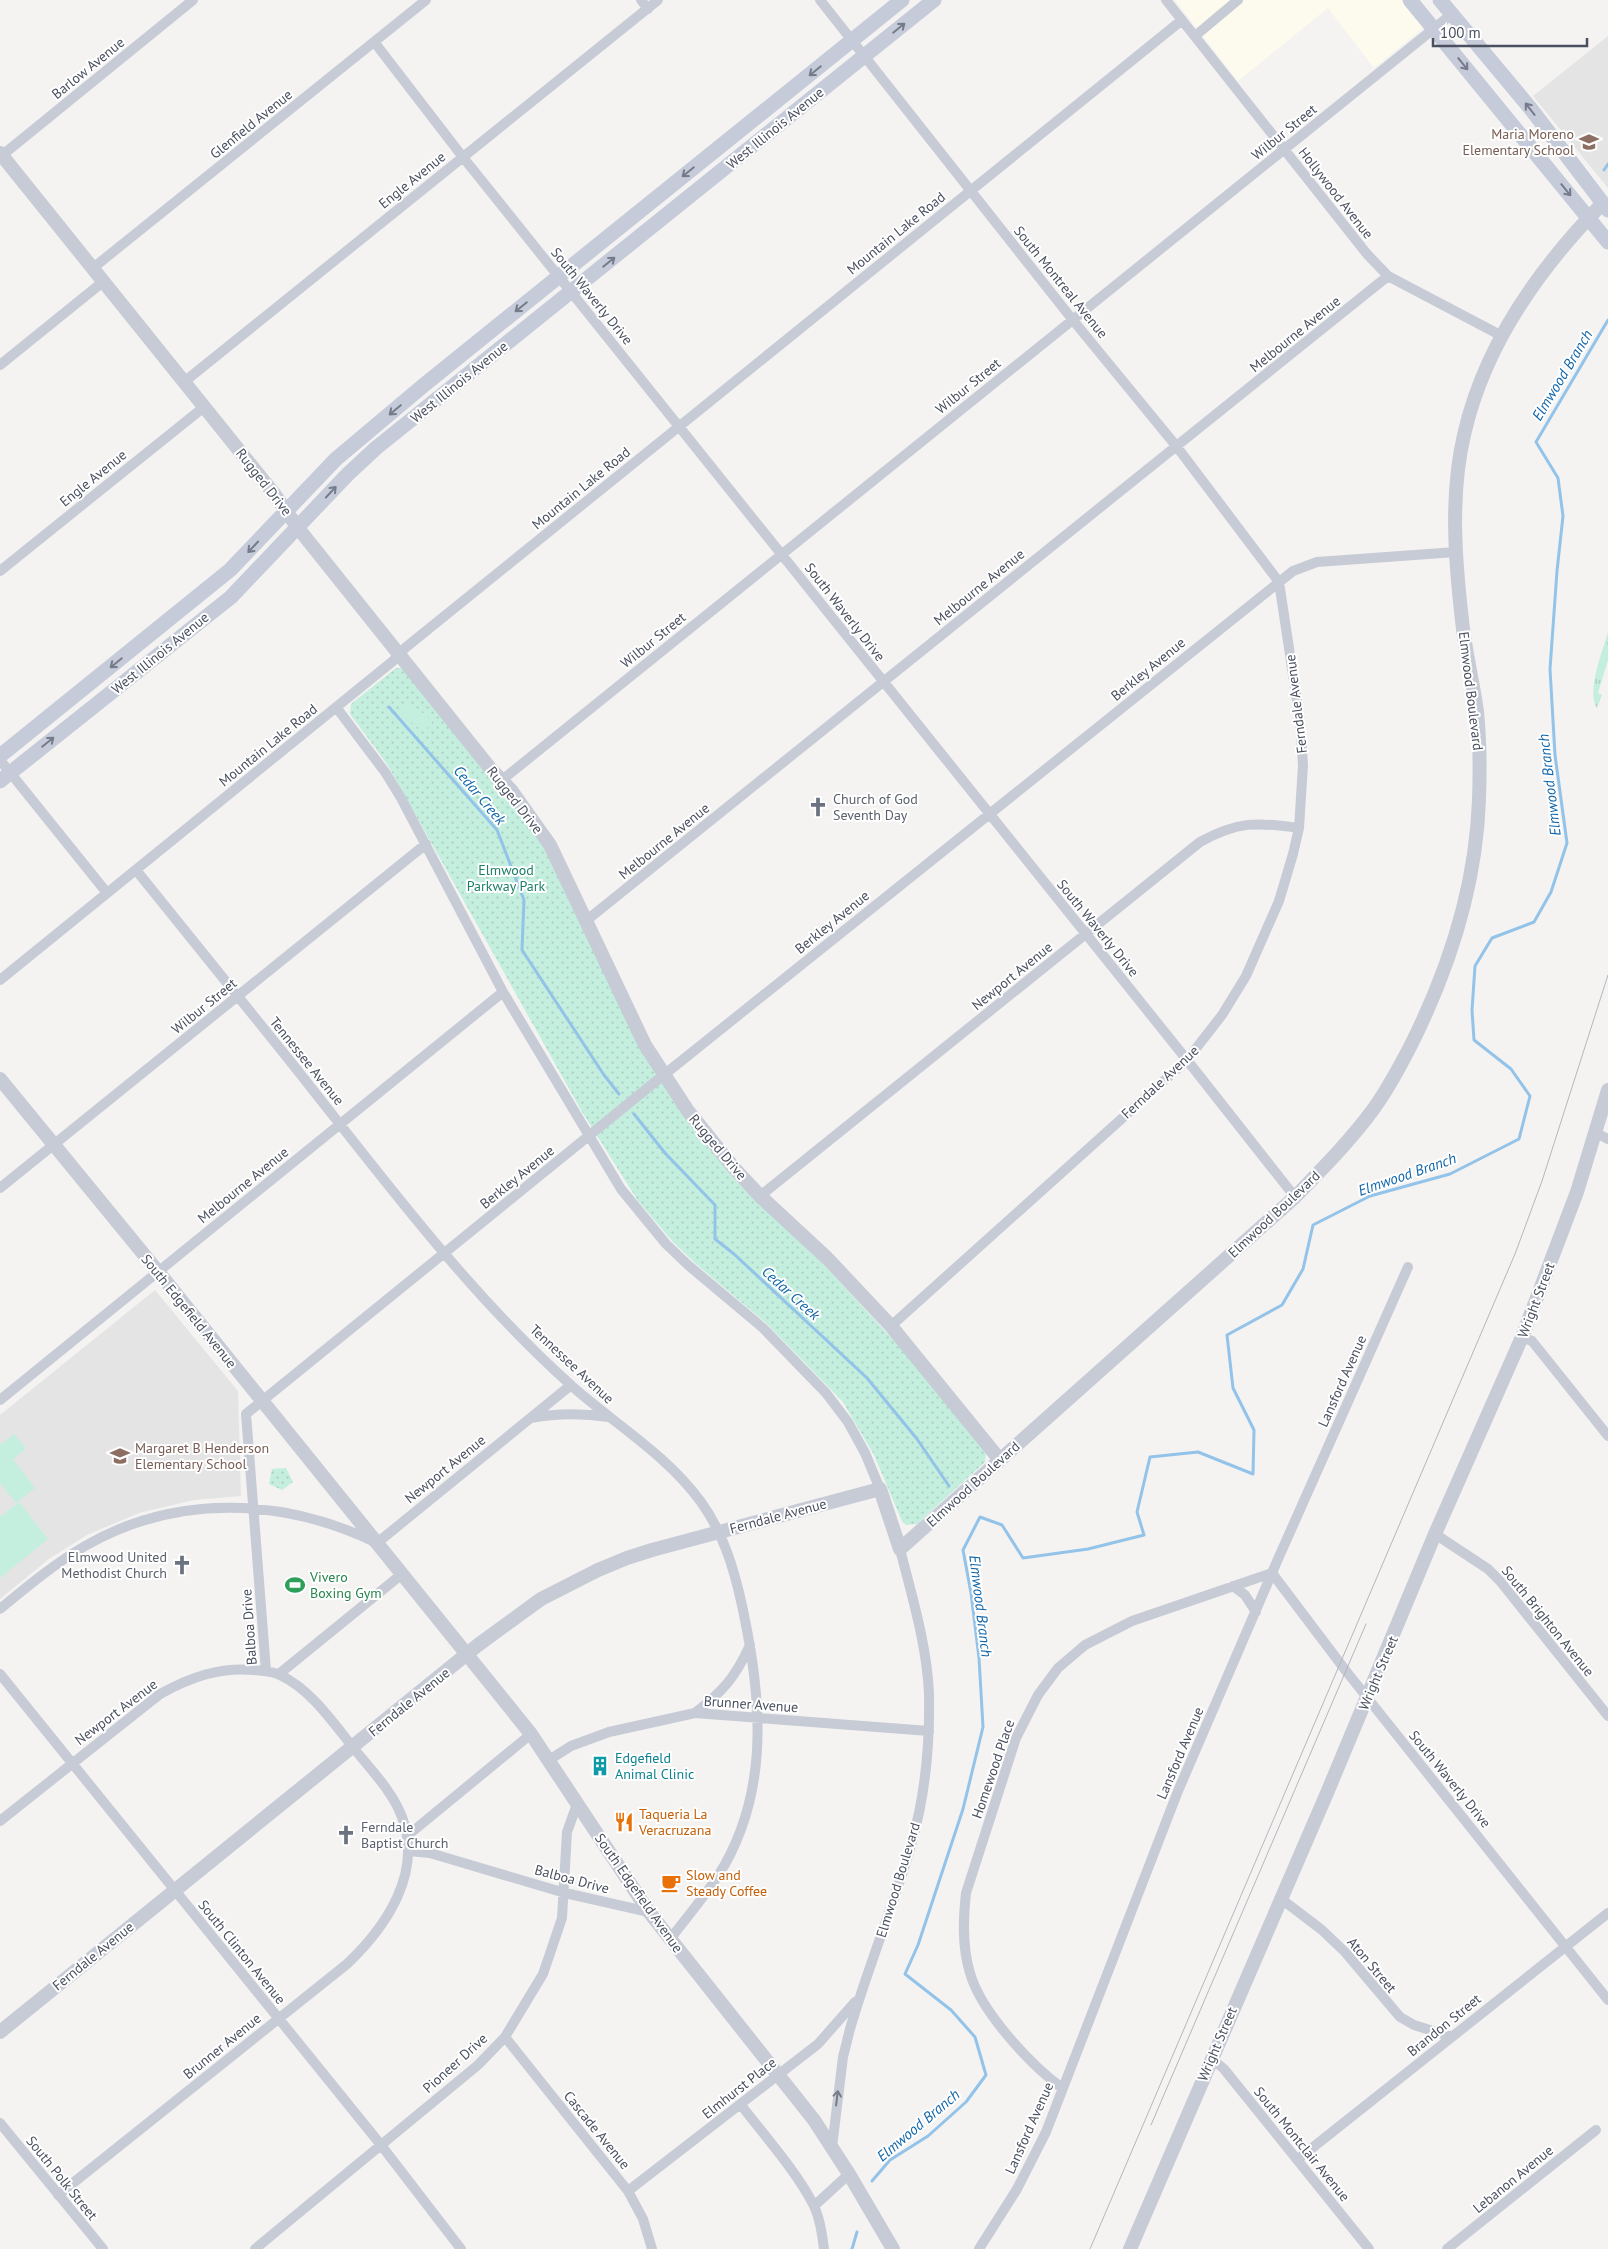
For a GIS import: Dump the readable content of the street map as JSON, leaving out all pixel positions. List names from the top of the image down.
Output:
{
  "streets": {
    "main road": ["West Illinois Avenue"],
    "street": [
      "Barlow Avenue",
      "Glenfield Avenue",
      "Wilbur Street",
      "Engle Avenue",
      "Hollywood Avenue",
      "Mountain Lake Road",
      "South Montreal Avenue",
      "South Waverly Drive",
      "Melbourne Avenue",
      "Rugged Drive",
      "Berkley Avenue",
      "Elmwood Boulevard",
      "Ferndale Avenue",
      "Newport Avenue",
      "Tennessee Avenue",
      "Wright Street",
      "South Edgefield Avenue",
      "Lansford Avenue",
      "South Brighton Avenue",
      "Balboa Drive",
      "Brunner Avenue",
      "Homewood Place",
      "South Clinton Avenue",
      "Aton Street",
      "Brandon Street",
      "Pioneer Drive",
      "Elmhurst Place",
      "Cascade Avenue",
      "South Montclair Avenue",
      "South Polk Street",
      "Lebanon Avenue"
    ]
  },
  "crossings": [
    ["Barlow Avenue", "Rugged Drive"],
    ["Glenfield Avenue", "South Waverly Drive"],
    ["Glenfield Avenue", "Rugged Drive"],
    ["West Illinois Avenue", "South Montreal Avenue"],
    ["West Illinois Avenue", "South Waverly Drive"],
    ["West Illinois Avenue", "Rugged Drive"],
    ["Wilbur Street", "Hollywood Avenue"],
    ["Wilbur Street", "South Montreal Avenue"],
    ["Wilbur Street", "South Waverly Drive"],
    ["Wilbur Street", "Rugged Drive"],
    ["Wilbur Street", "Tennessee Avenue"],
    ["Wilbur Street", "South Edgefield Avenue"],
    ["Engle Avenue", "South Waverly Drive"],
    ["Engle Avenue", "Rugged Drive"],
    ["Hollywood Avenue", "Mountain Lake Road"],
    ["Hollywood Avenue", "Melbourne Avenue"],
    ["Hollywood Avenue", "Elmwood Boulevard"],
    ["Mountain Lake Road", "South Montreal Avenue"],
    ["Mountain Lake Road", "South Waverly Drive"],
    ["Mountain Lake Road", "Rugged Drive"],
    ["Mountain Lake Road", "Tennessee Avenue"],
    ["South Montreal Avenue", "Melbourne Avenue"],
    ["South Montreal Avenue", "Berkley Avenue"],
    ["South Montreal Avenue", "Ferndale Avenue"],
    ["South Waverly Drive", "Melbourne Avenue"],
    ["South Waverly Drive", "Berkley Avenue"],
    ["South Waverly Drive", "Elmwood Boulevard"],
    ["South Waverly Drive", "Ferndale Avenue"],
    ["South Waverly Drive", "Newport Avenue"],
    ["South Waverly Drive", "Wright Street"],
    ["South Waverly Drive", "Lansford Avenue"],
    ["South Waverly Drive", "Homewood Place"],
    ["South Waverly Drive", "Brandon Street"],
    ["Melbourne Avenue", "Rugged Drive"],
    ["Melbourne Avenue", "Tennessee Avenue"],
    ["Melbourne Avenue", "South Edgefield Avenue"],
    ["Rugged Drive", "Berkley Avenue"],
    ["Rugged Drive", "Elmwood Boulevard"],
    ["Rugged Drive", "Ferndale Avenue"],
    ["Rugged Drive", "Newport Avenue"],
    ["Berkley Avenue", "Elmwood Boulevard"],
    ["Berkley Avenue", "Ferndale Avenue"],
    ["Berkley Avenue", "Tennessee Avenue"],
    ["Berkley Avenue", "South Edgefield Avenue"],
    ["Berkley Avenue", "Balboa Drive"],
    ["Elmwood Boulevard", "South Edgefield Avenue"],
    ["Elmwood Boulevard", "Brunner Avenue"],
    ["Elmwood Boulevard", "Elmhurst Place"],
    ["Ferndale Avenue", "Newport Avenue"],
    ["Ferndale Avenue", "Tennessee Avenue"],
    ["Ferndale Avenue", "South Edgefield Avenue"],
    ["Ferndale Avenue", "Balboa Drive"],
    ["Ferndale Avenue", "South Clinton Avenue"],
    ["Newport Avenue", "Tennessee Avenue"],
    ["Newport Avenue", "South Edgefield Avenue"],
    ["Newport Avenue", "Balboa Drive"],
    ["Newport Avenue", "South Clinton Avenue"],
    ["Tennessee Avenue", "South Edgefield Avenue"],
    ["Tennessee Avenue", "Brunner Avenue"],
    ["Wright Street", "South Brighton Avenue"],
    ["Wright Street", "Aton Street"],
    ["Wright Street", "South Montclair Avenue"],
    ["South Edgefield Avenue", "Balboa Drive"],
    ["South Edgefield Avenue", "Brunner Avenue"],
    ["South Edgefield Avenue", "Pioneer Drive"],
    ["South Edgefield Avenue", "Elmhurst Place"],
    ["Lansford Avenue", "Homewood Place"],
    ["Balboa Drive", "Brunner Avenue"],
    ["Balboa Drive", "Pioneer Drive"],
    ["Brunner Avenue", "South Clinton Avenue"],
    ["Brunner Avenue", "South Polk Street"],
    ["South Clinton Avenue", "Pioneer Drive"],
    ["Aton Street", "Brandon Street"],
    ["Brandon Street", "South Montclair Avenue"],
    ["Pioneer Drive", "Cascade Avenue"],
    ["Elmhurst Place", "Cascade Avenue"]
  ],
  "water": ["Elmwood Branch", "Cedar Creek"],
  "parks": ["Elmwood Parkway Park"],
  "places": {
    "school or university": ["Maria Moreno Elementary School", "Margaret B Henderson Elementary School"],
    "church": ["Church of God Seventh Day", "Elmwood United Methodist Church", "Ferndale Baptist Church"],
    "sports": ["Vivero Boxing Gym"],
    "building": ["Edgefield Animal Clinic"],
    "restaurant": ["Taqueria La Veracruzana"],
    "cafe": ["Slow and Steady Coffee"]
  },
  "scale_bar": "100 m"
}
